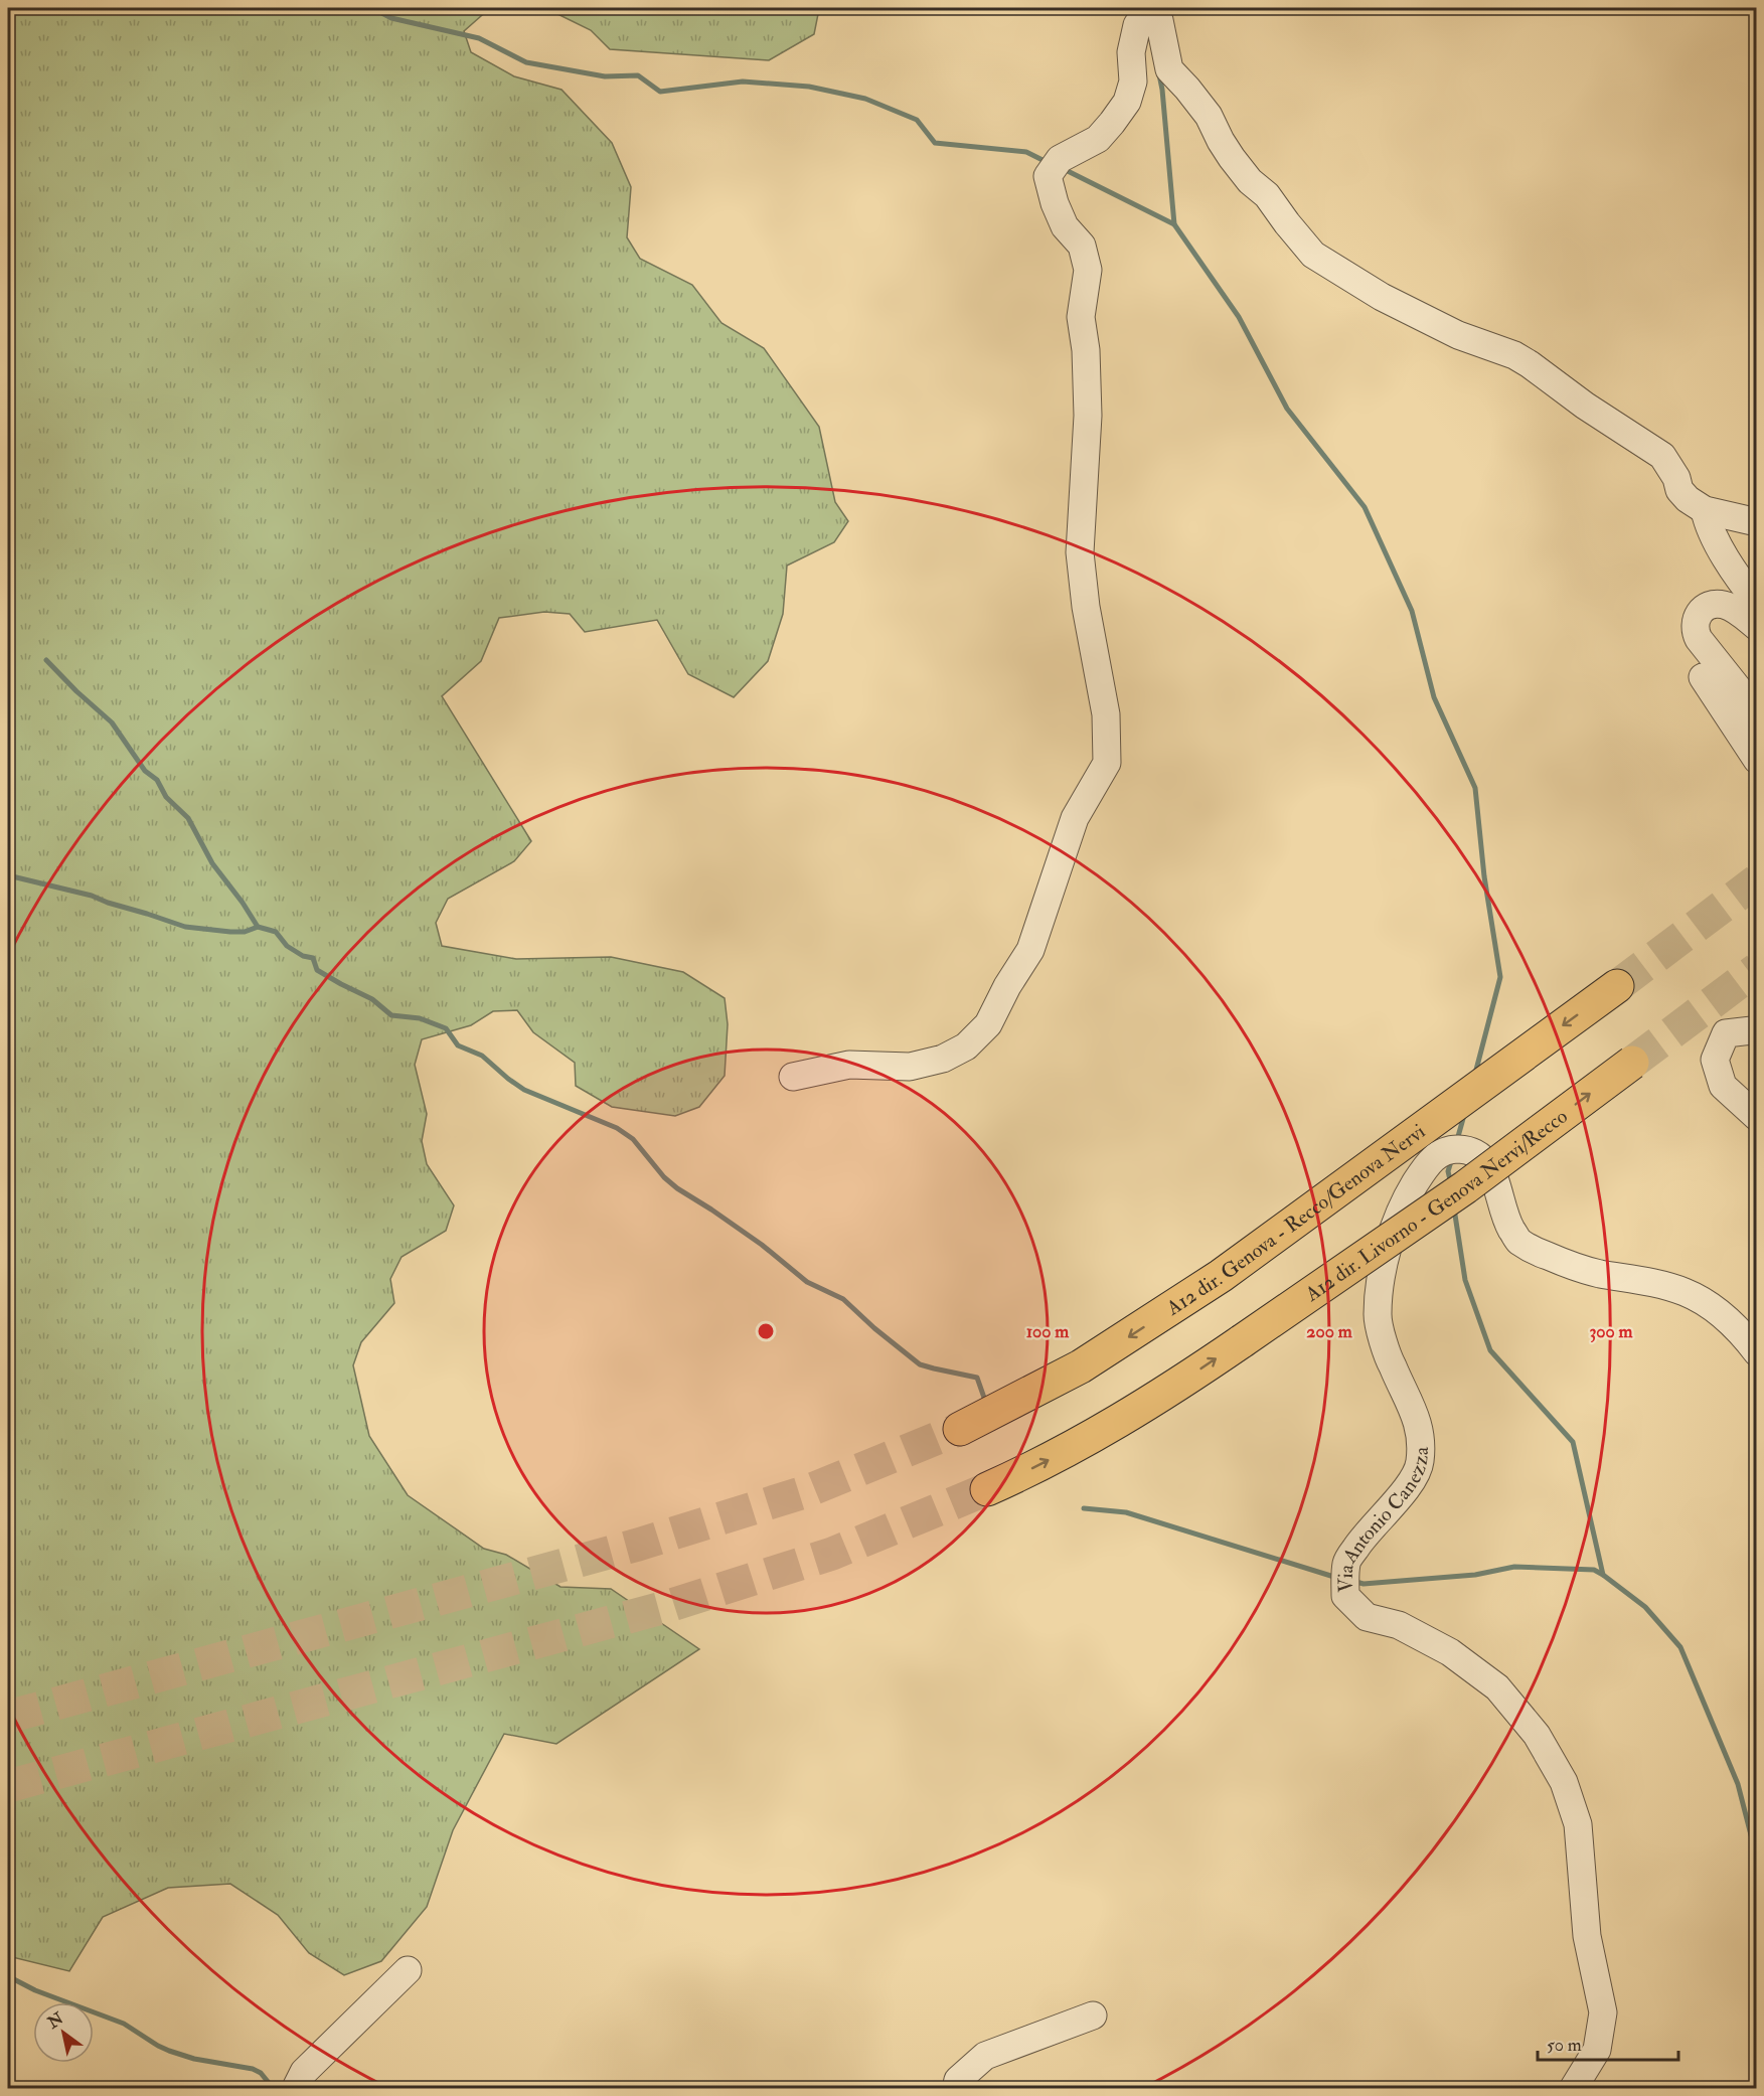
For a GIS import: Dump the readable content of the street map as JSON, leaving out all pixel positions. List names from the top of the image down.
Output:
{
  "streets": {
    "highway": ["A12 dir. Livorno - Genova Nervi/Recco", "A12 dir. Genova - Recco/Genova Nervi"],
    "street": ["Via Antonio Canezza"]
  },
  "one_way": ["A12 dir. Livorno - Genova Nervi/Recco", "A12 dir. Genova - Recco/Genova Nervi"],
  "scale_bar": "50 m",
  "north": "top left",
  "rings": ["100 m", "200 m", "300 m"]
}
